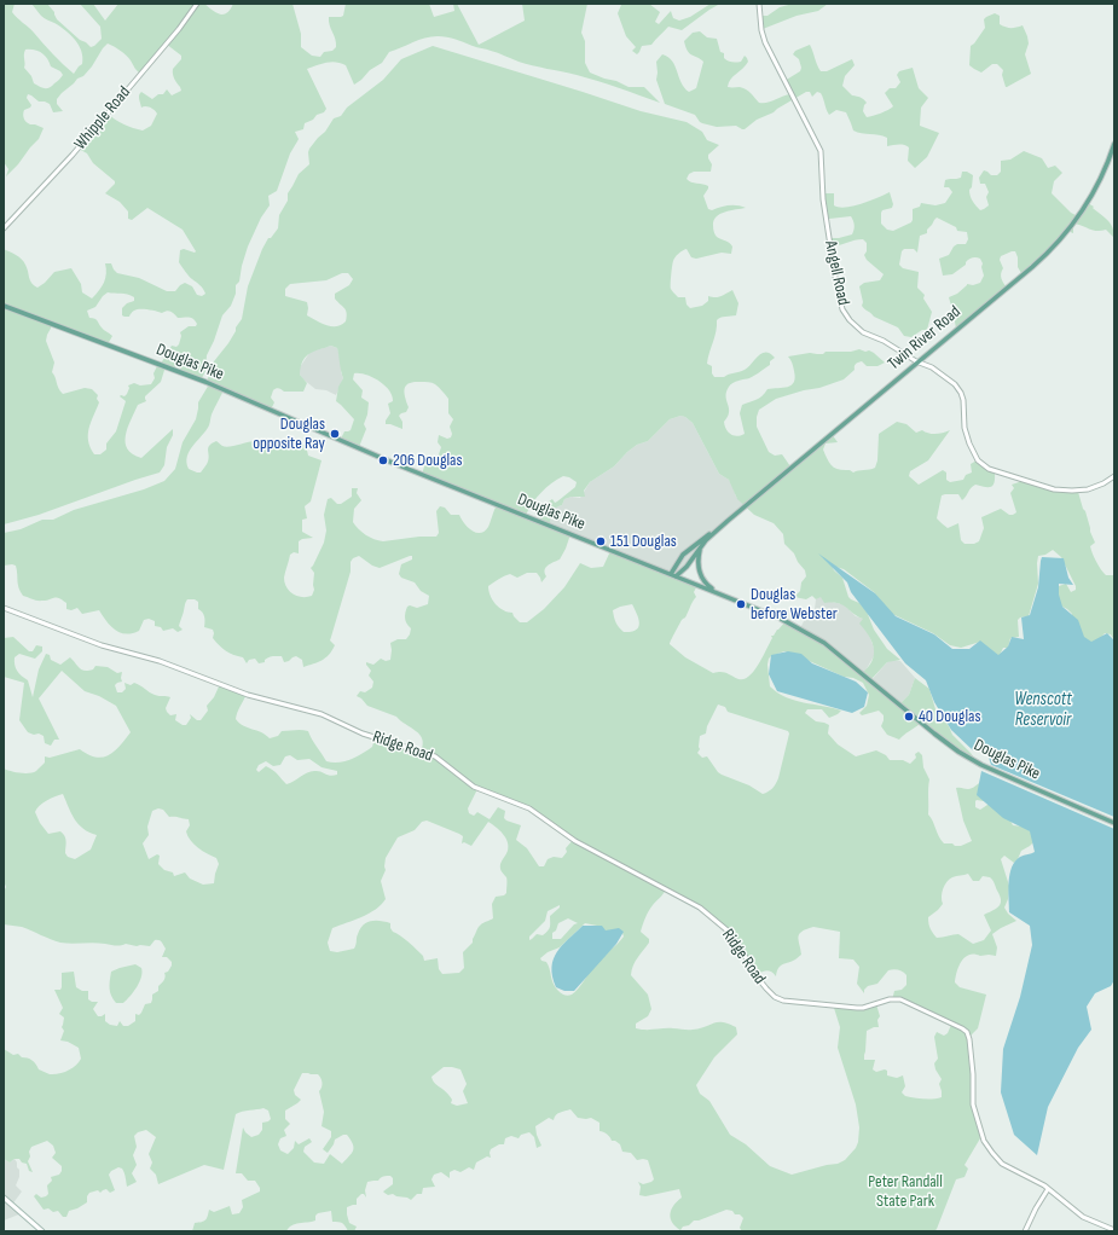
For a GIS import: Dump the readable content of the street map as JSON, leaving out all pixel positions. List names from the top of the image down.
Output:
{
  "streets": {
    "main road": ["Twin River Road", "Douglas Pike"],
    "street": ["Whipple Road", "Angell Road", "Ridge Road"]
  },
  "crossings": [
    ["Angell Road", "Twin River Road"],
    ["Twin River Road", "Douglas Pike"]
  ],
  "water": ["Wenscott Reservoir"],
  "parks": ["Peter Randall State Park"],
  "places": [
    "Douglas opposite Ray",
    "206 Douglas",
    "151 Douglas",
    "Douglas before Webster",
    "40 Douglas"
  ]
}
